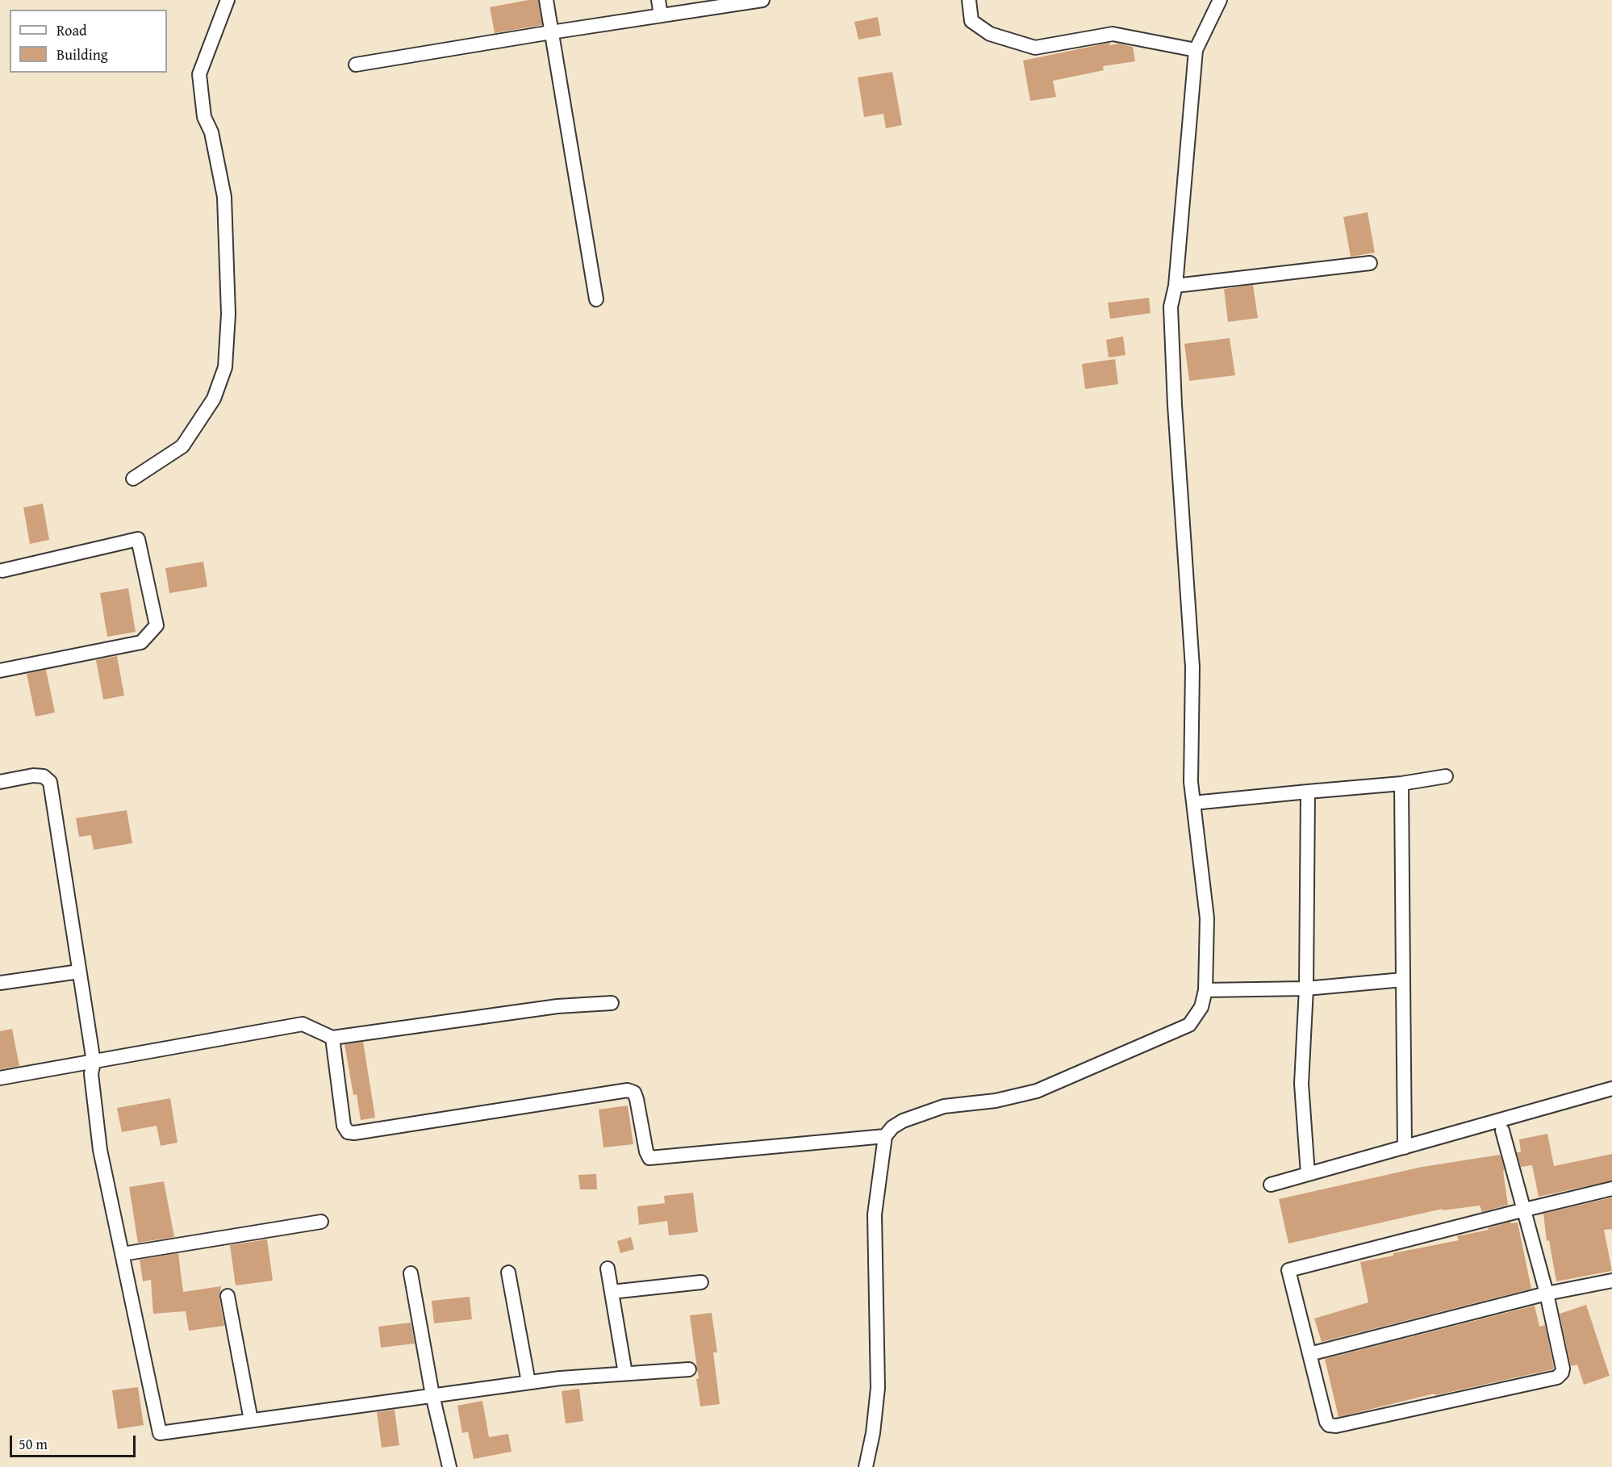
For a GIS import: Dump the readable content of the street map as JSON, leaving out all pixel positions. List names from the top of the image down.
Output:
{
  "legend": ["Road", "Building"],
  "scale_bar": "50 m"
}
